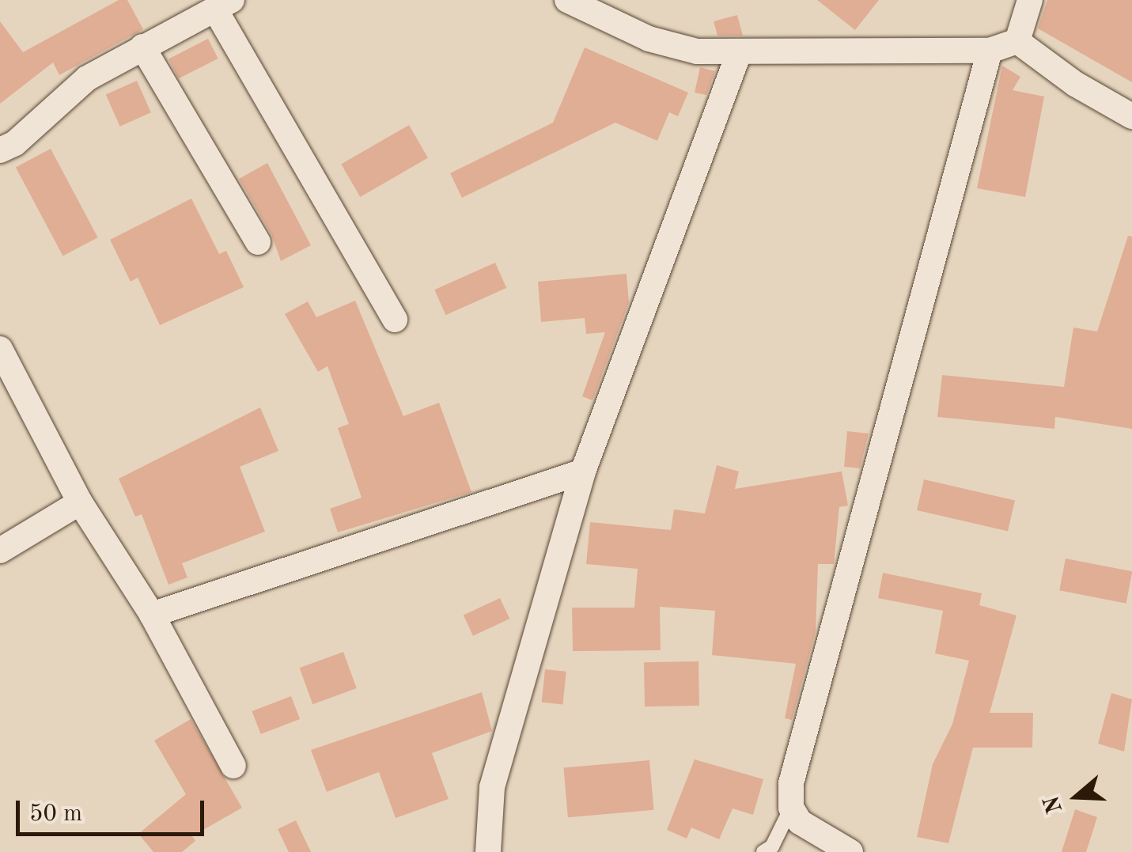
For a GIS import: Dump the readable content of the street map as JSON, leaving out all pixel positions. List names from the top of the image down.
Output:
{
  "scale_bar": "50 m",
  "north": "left"
}
